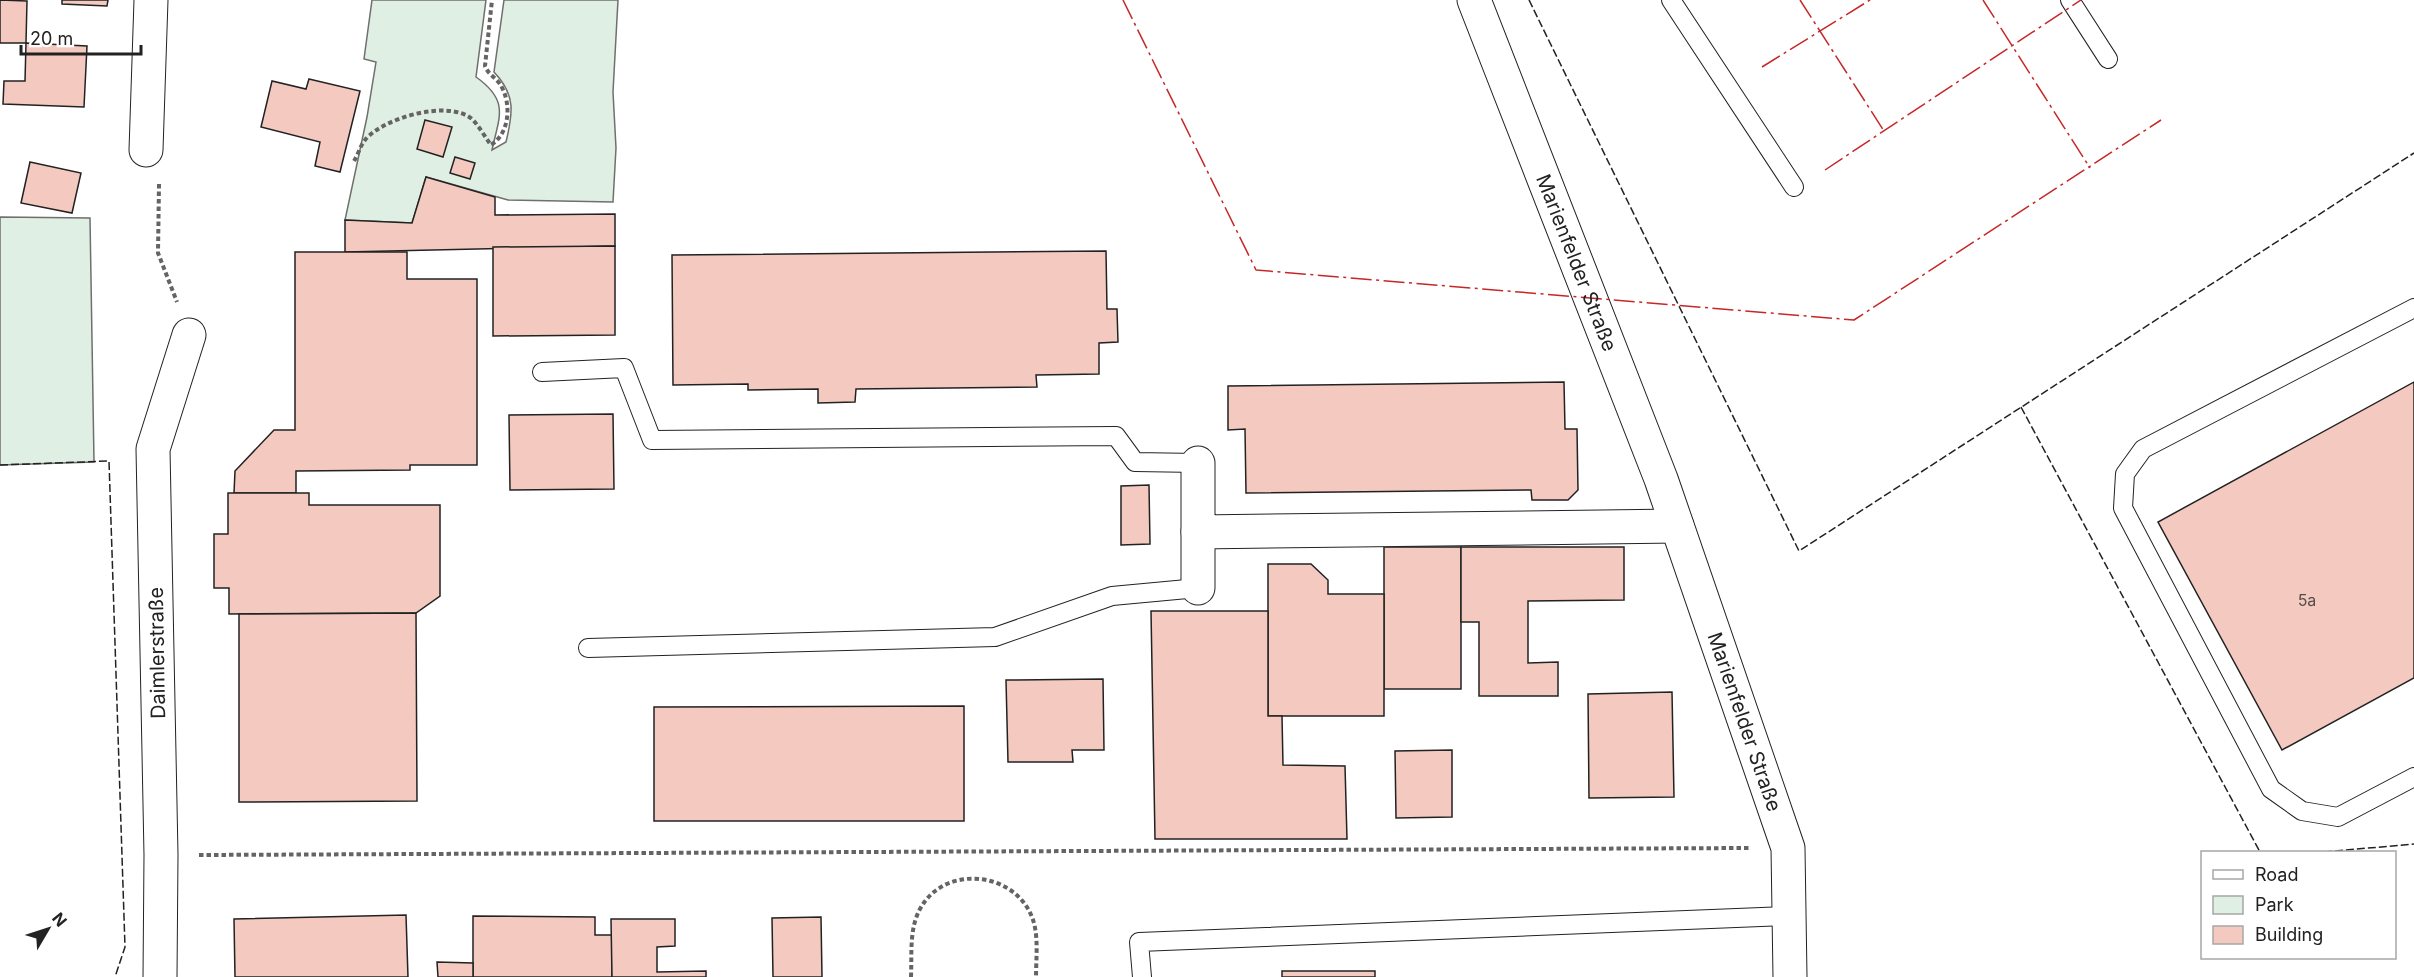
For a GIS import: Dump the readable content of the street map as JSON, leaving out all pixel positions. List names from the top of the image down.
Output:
{
  "streets": {
    "street": ["Marienfelder Straße", "Daimlerstraße"]
  },
  "house_numbers": ["5a"],
  "legend": ["Road", "Park", "Building"],
  "scale_bar": "20 m",
  "north": "top right"
}
